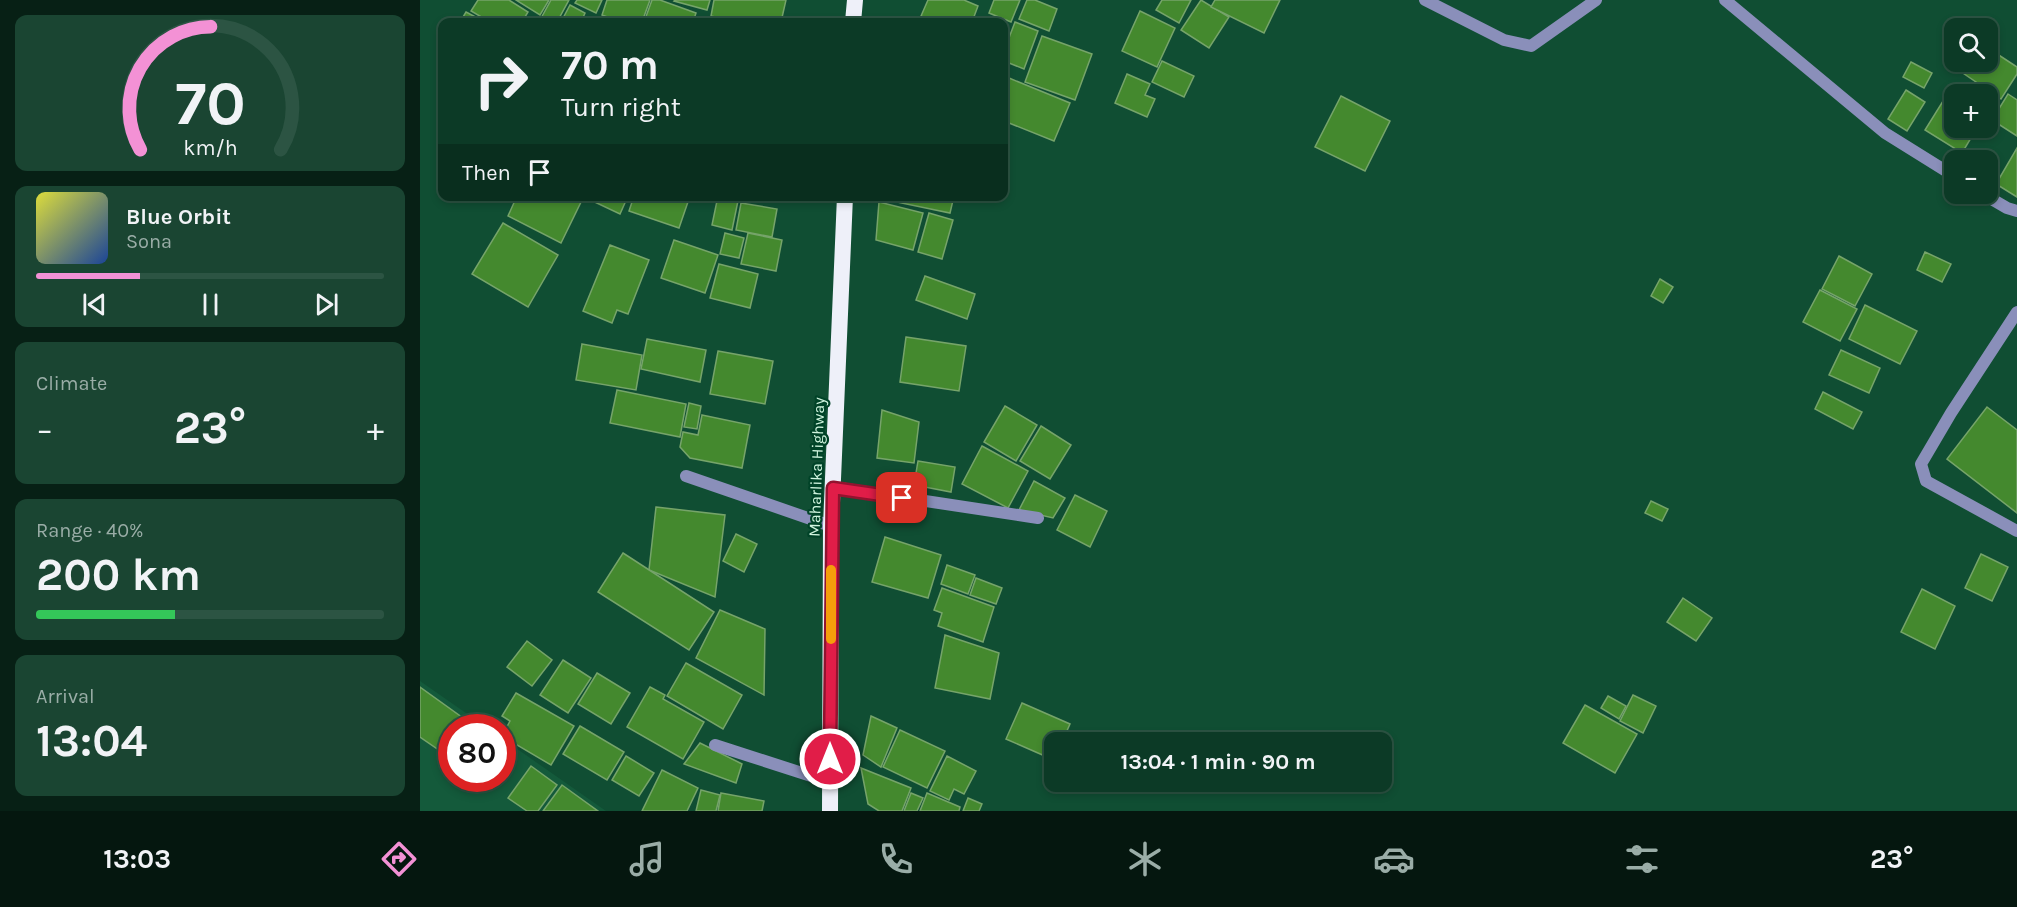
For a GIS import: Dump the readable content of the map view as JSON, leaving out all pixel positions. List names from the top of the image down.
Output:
{
  "streets": {
    "highway": ["Maharlika Highway"]
  },
  "page": {
    "map_buttons": ["+", "−"],
    "turn": ["70 m", "Turn right"],
    "then": "Then",
    "song": ["Blue Orbit", "Sona"],
    "tile": [
      "Climate",
      ["Range · 40%", "200 km"],
      ["Arrival", "13:04"]
    ],
    "heat": ["−", "23°", "+"],
    "limit": "80",
    "trip": "13:04 · 1 min · 90 m",
    "tabs": ["13:03", "23°"],
    "gauge": ["70", "km/h"]
  }
}
